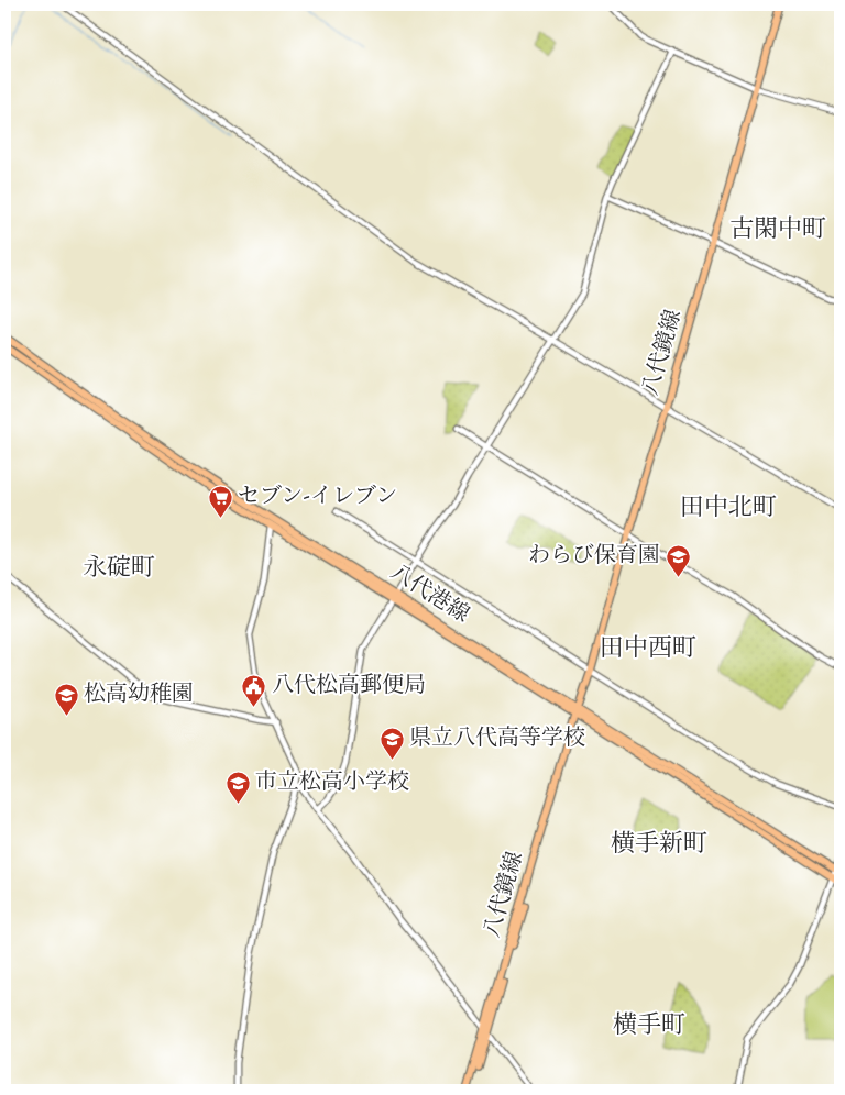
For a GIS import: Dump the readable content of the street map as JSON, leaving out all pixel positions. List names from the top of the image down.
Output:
{
  "streets": {
    "main road": ["八代鏡線", "八代港線"]
  },
  "crossings": [
    ["八代鏡線", "八代港線"]
  ],
  "districts": [
    "古閑中町",
    "田中北町",
    "永碇町",
    "田中西町",
    "横手新町",
    "横手町"
  ],
  "places": {
    "supermarket": ["セブン-イレブン"],
    "school or university": [
      "わらび保育園",
      "松高幼稚園",
      "県立八代高等学校",
      "市立松高小学校"
    ],
    "public building": ["八代松高郵便局"]
  }
}
